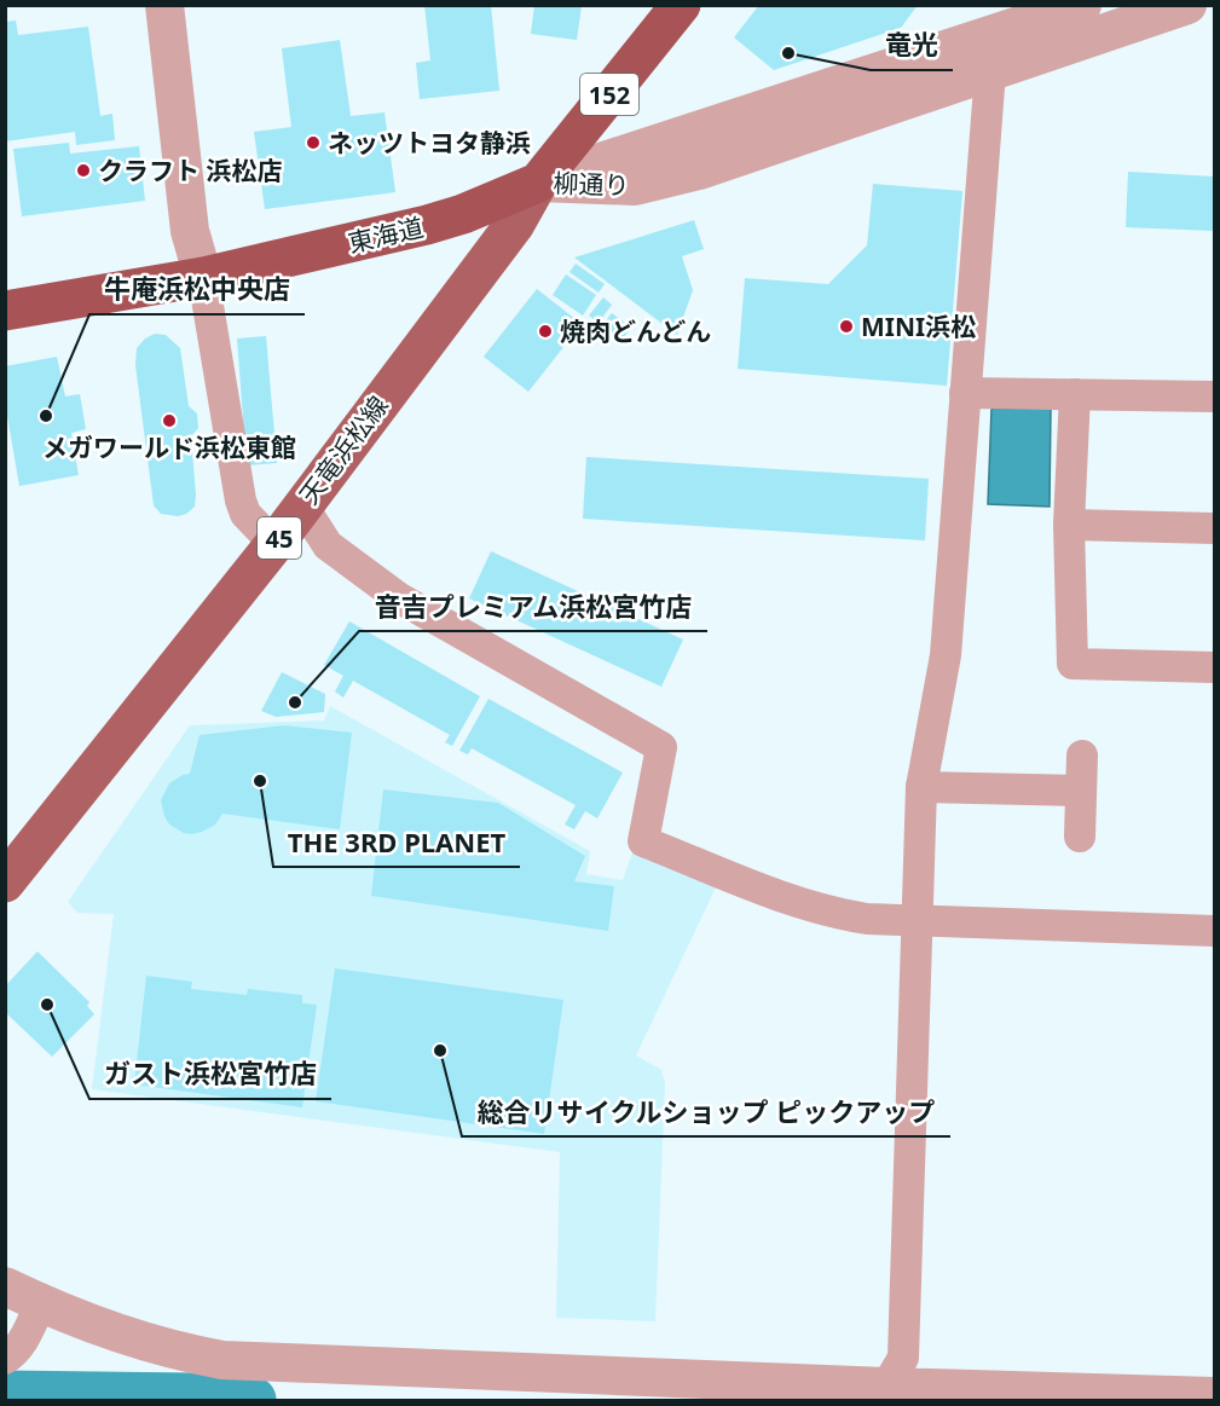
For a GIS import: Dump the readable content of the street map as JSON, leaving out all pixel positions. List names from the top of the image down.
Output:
{
  "streets": {
    "highway": ["152", "東海道"],
    "main road": ["天竜浜松線", "45"],
    "street": ["柳通り"]
  },
  "crossings": [
    ["柳通り", "東海道"],
    ["柳通り", "天竜浜松線"],
    ["東海道", "天竜浜松線"]
  ],
  "places": [
    "竜光",
    "ネッツトヨタ静浜",
    "クラフト 浜松店",
    "MINI浜松",
    "焼肉どんどん",
    "牛庵浜松中央店",
    "メガワールド浜松東館",
    "音吉プレミアム浜松宮竹店",
    "THE 3RD PLANET",
    "ガスト浜松宮竹店",
    "総合リサイクルショップ ピックアップ"
  ]
}
